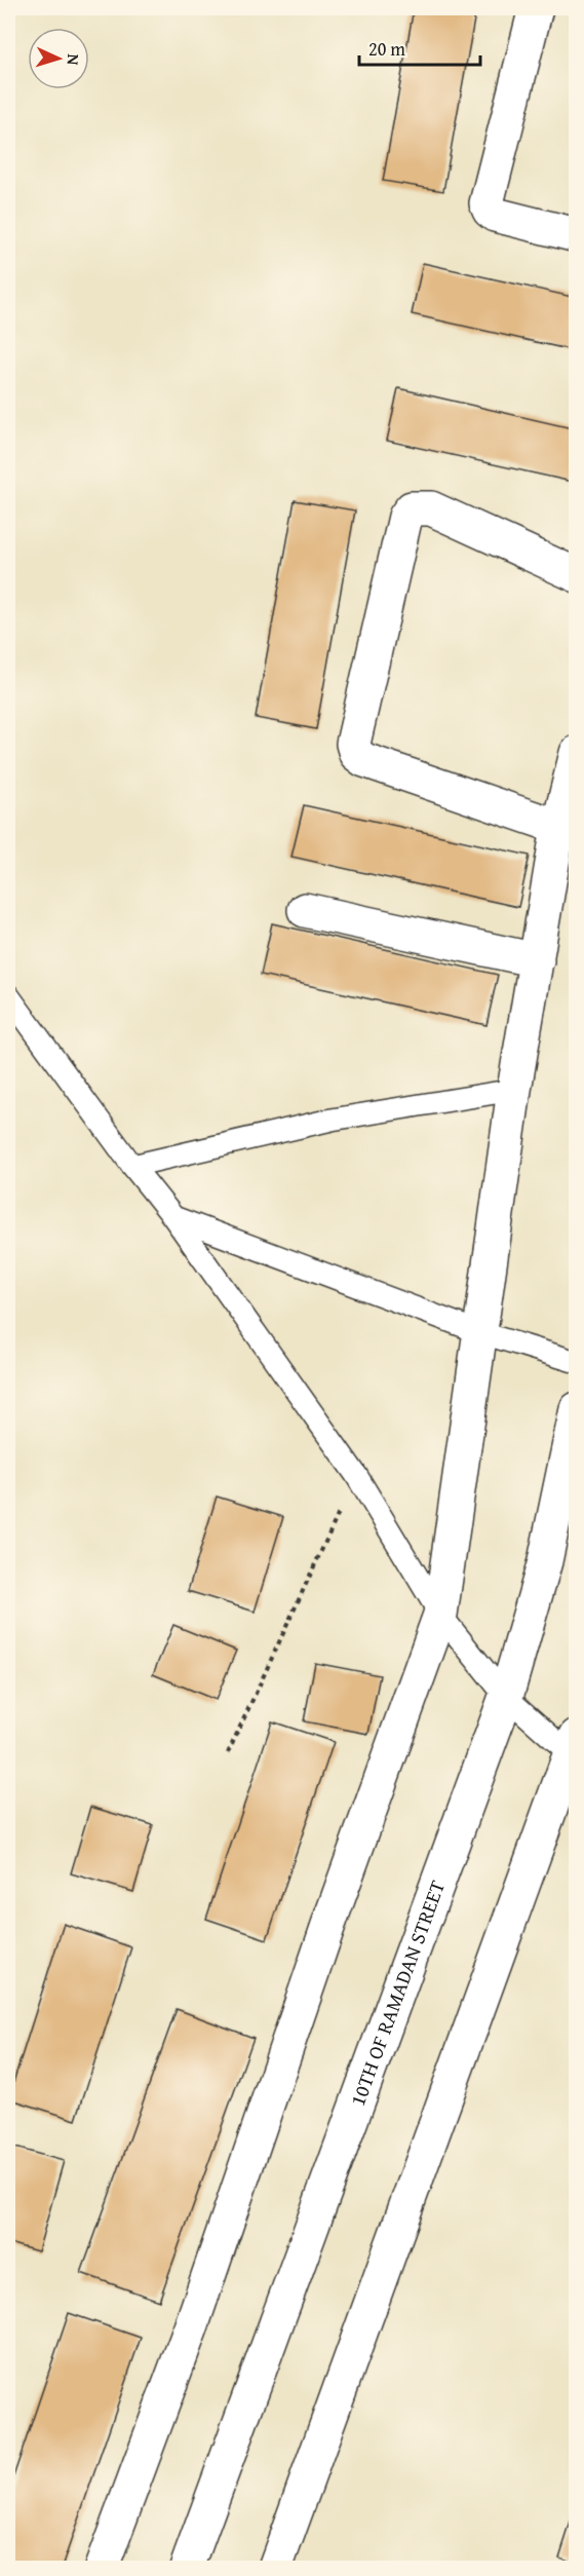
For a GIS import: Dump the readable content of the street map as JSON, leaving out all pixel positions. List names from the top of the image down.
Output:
{
  "streets": {
    "street": ["10TH OF RAMADAN STREET"]
  },
  "scale_bar": "20 m",
  "north": "right"
}
